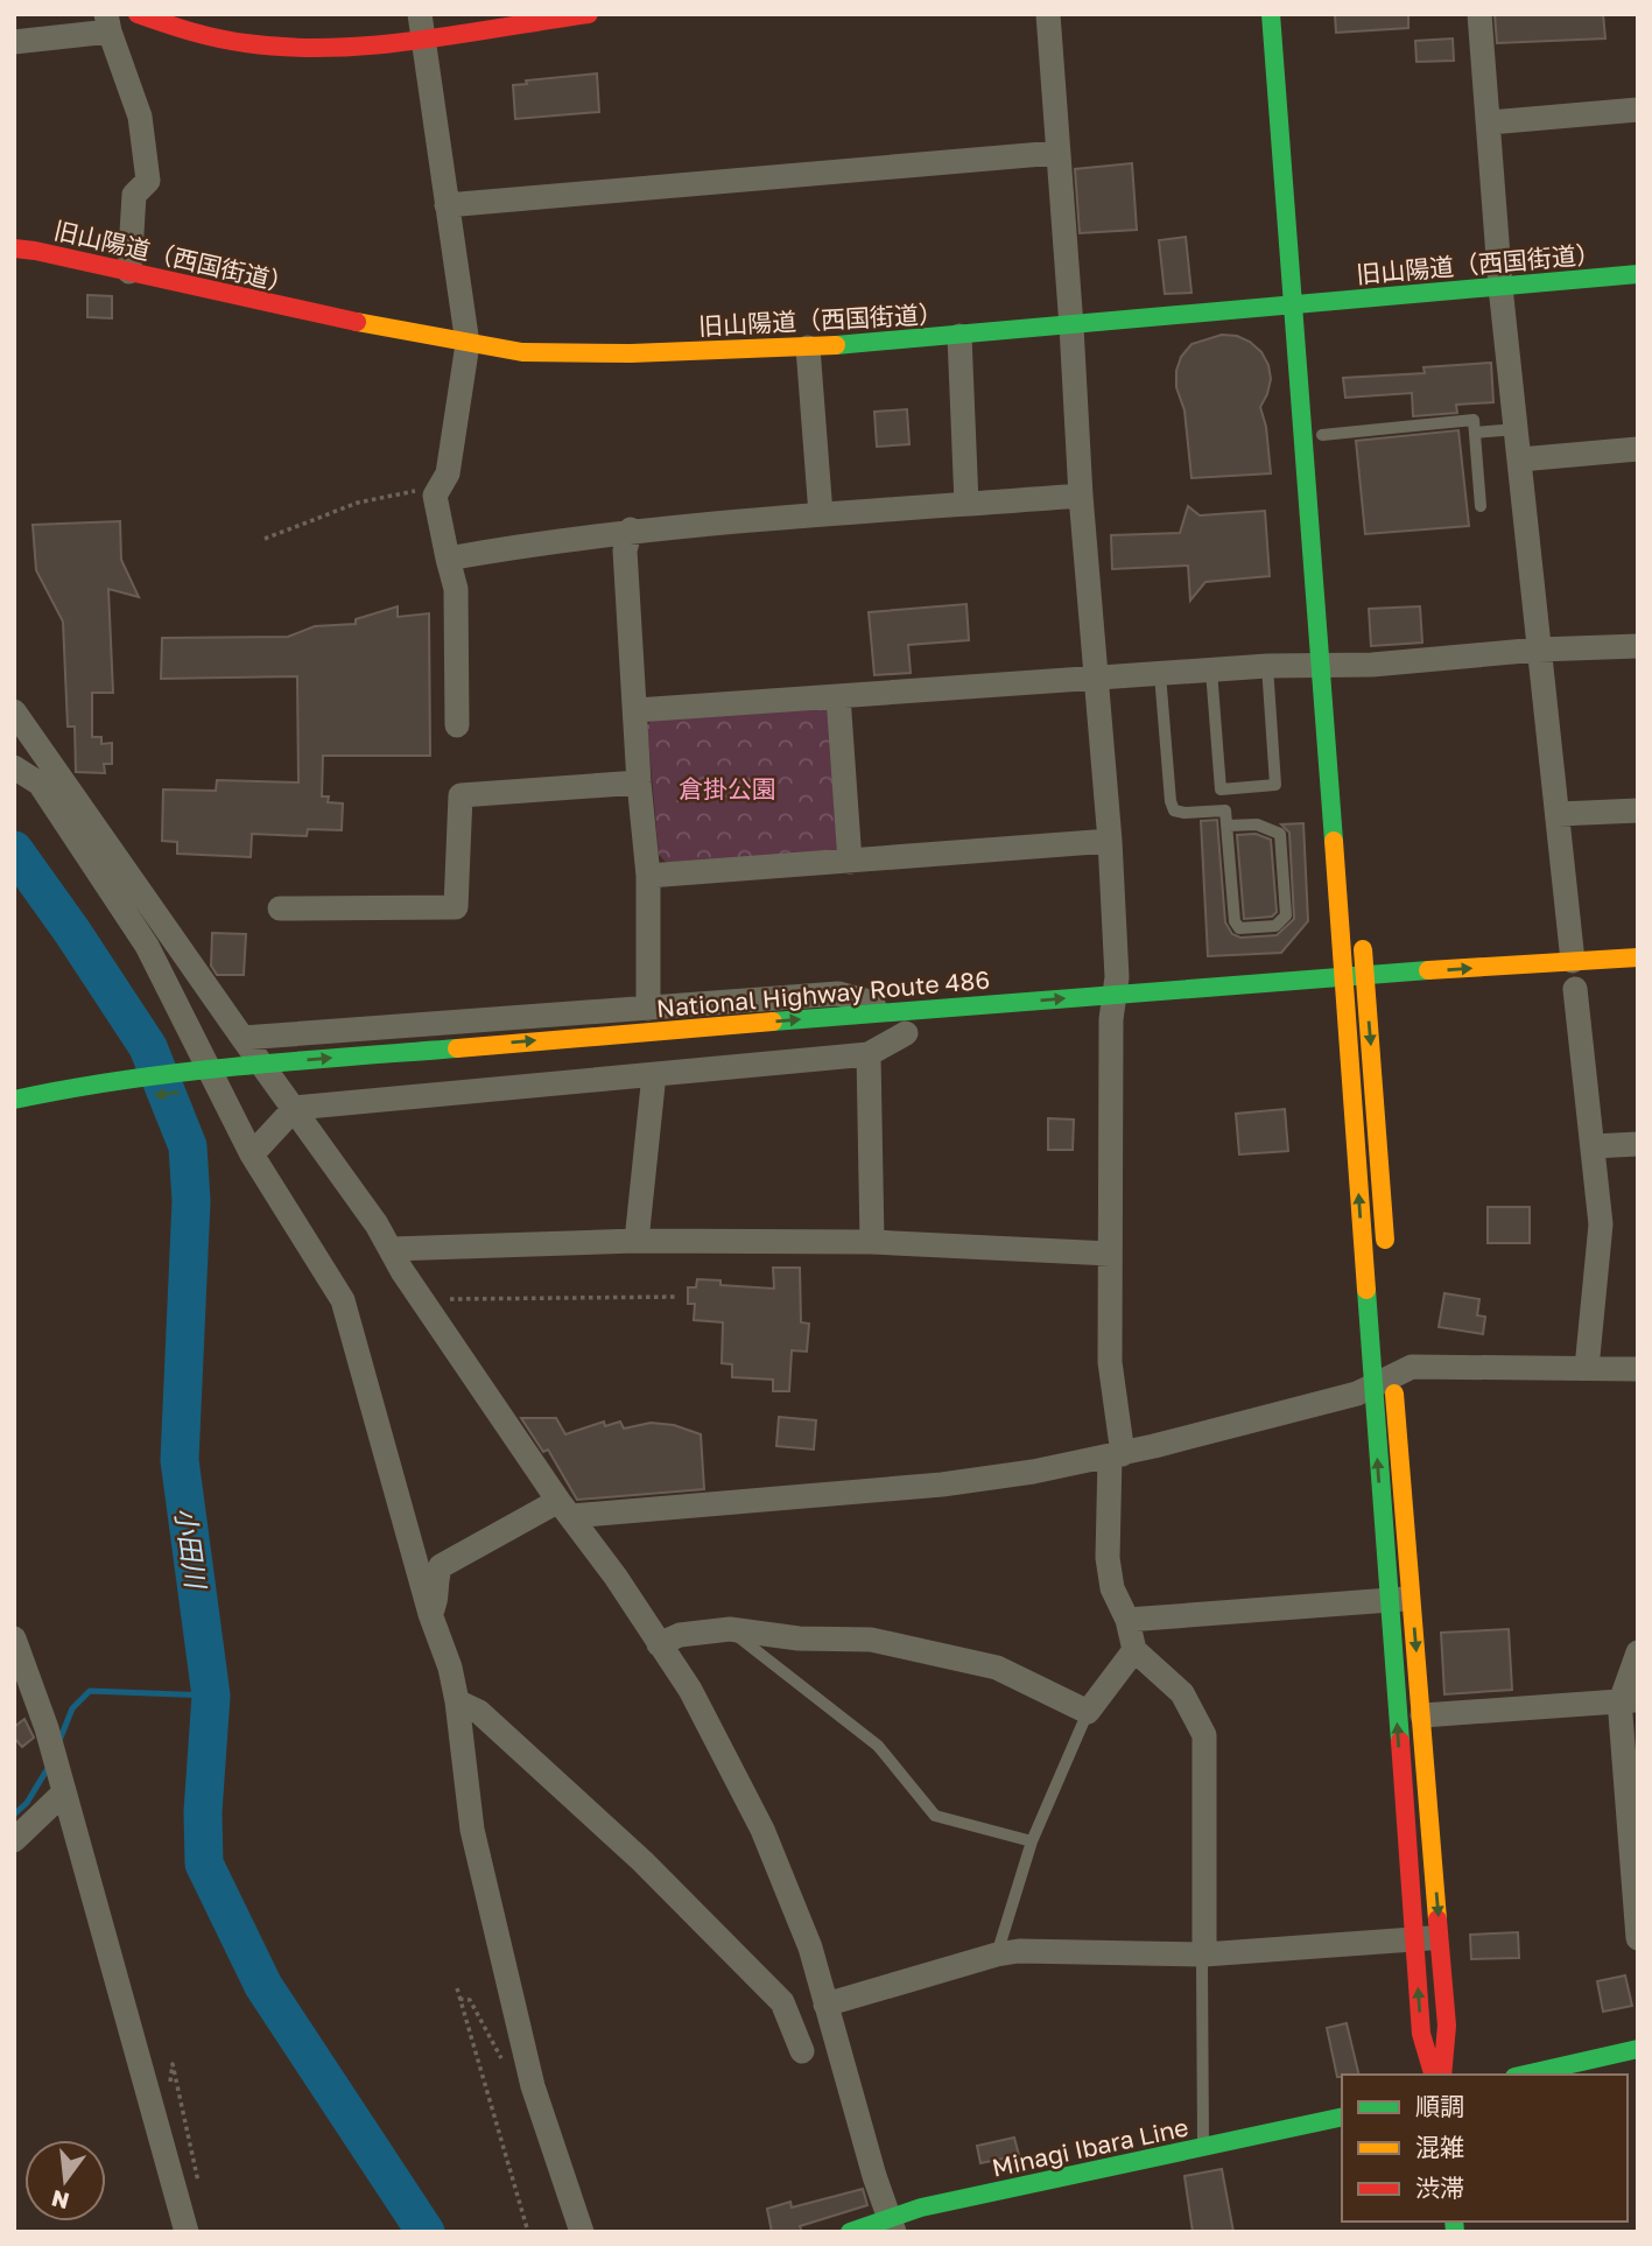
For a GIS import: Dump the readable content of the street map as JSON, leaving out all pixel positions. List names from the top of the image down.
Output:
{
  "streets": {
    "main road": ["旧山陽道（西国街道）", "National Highway Route 486", "Minagi Ibara Line"]
  },
  "one_way": ["National Highway Route 486"],
  "water": ["小田川"],
  "parks": ["倉掛公園"],
  "legend": ["順調", "混雑", "渋滞"],
  "north": "bottom"
}
